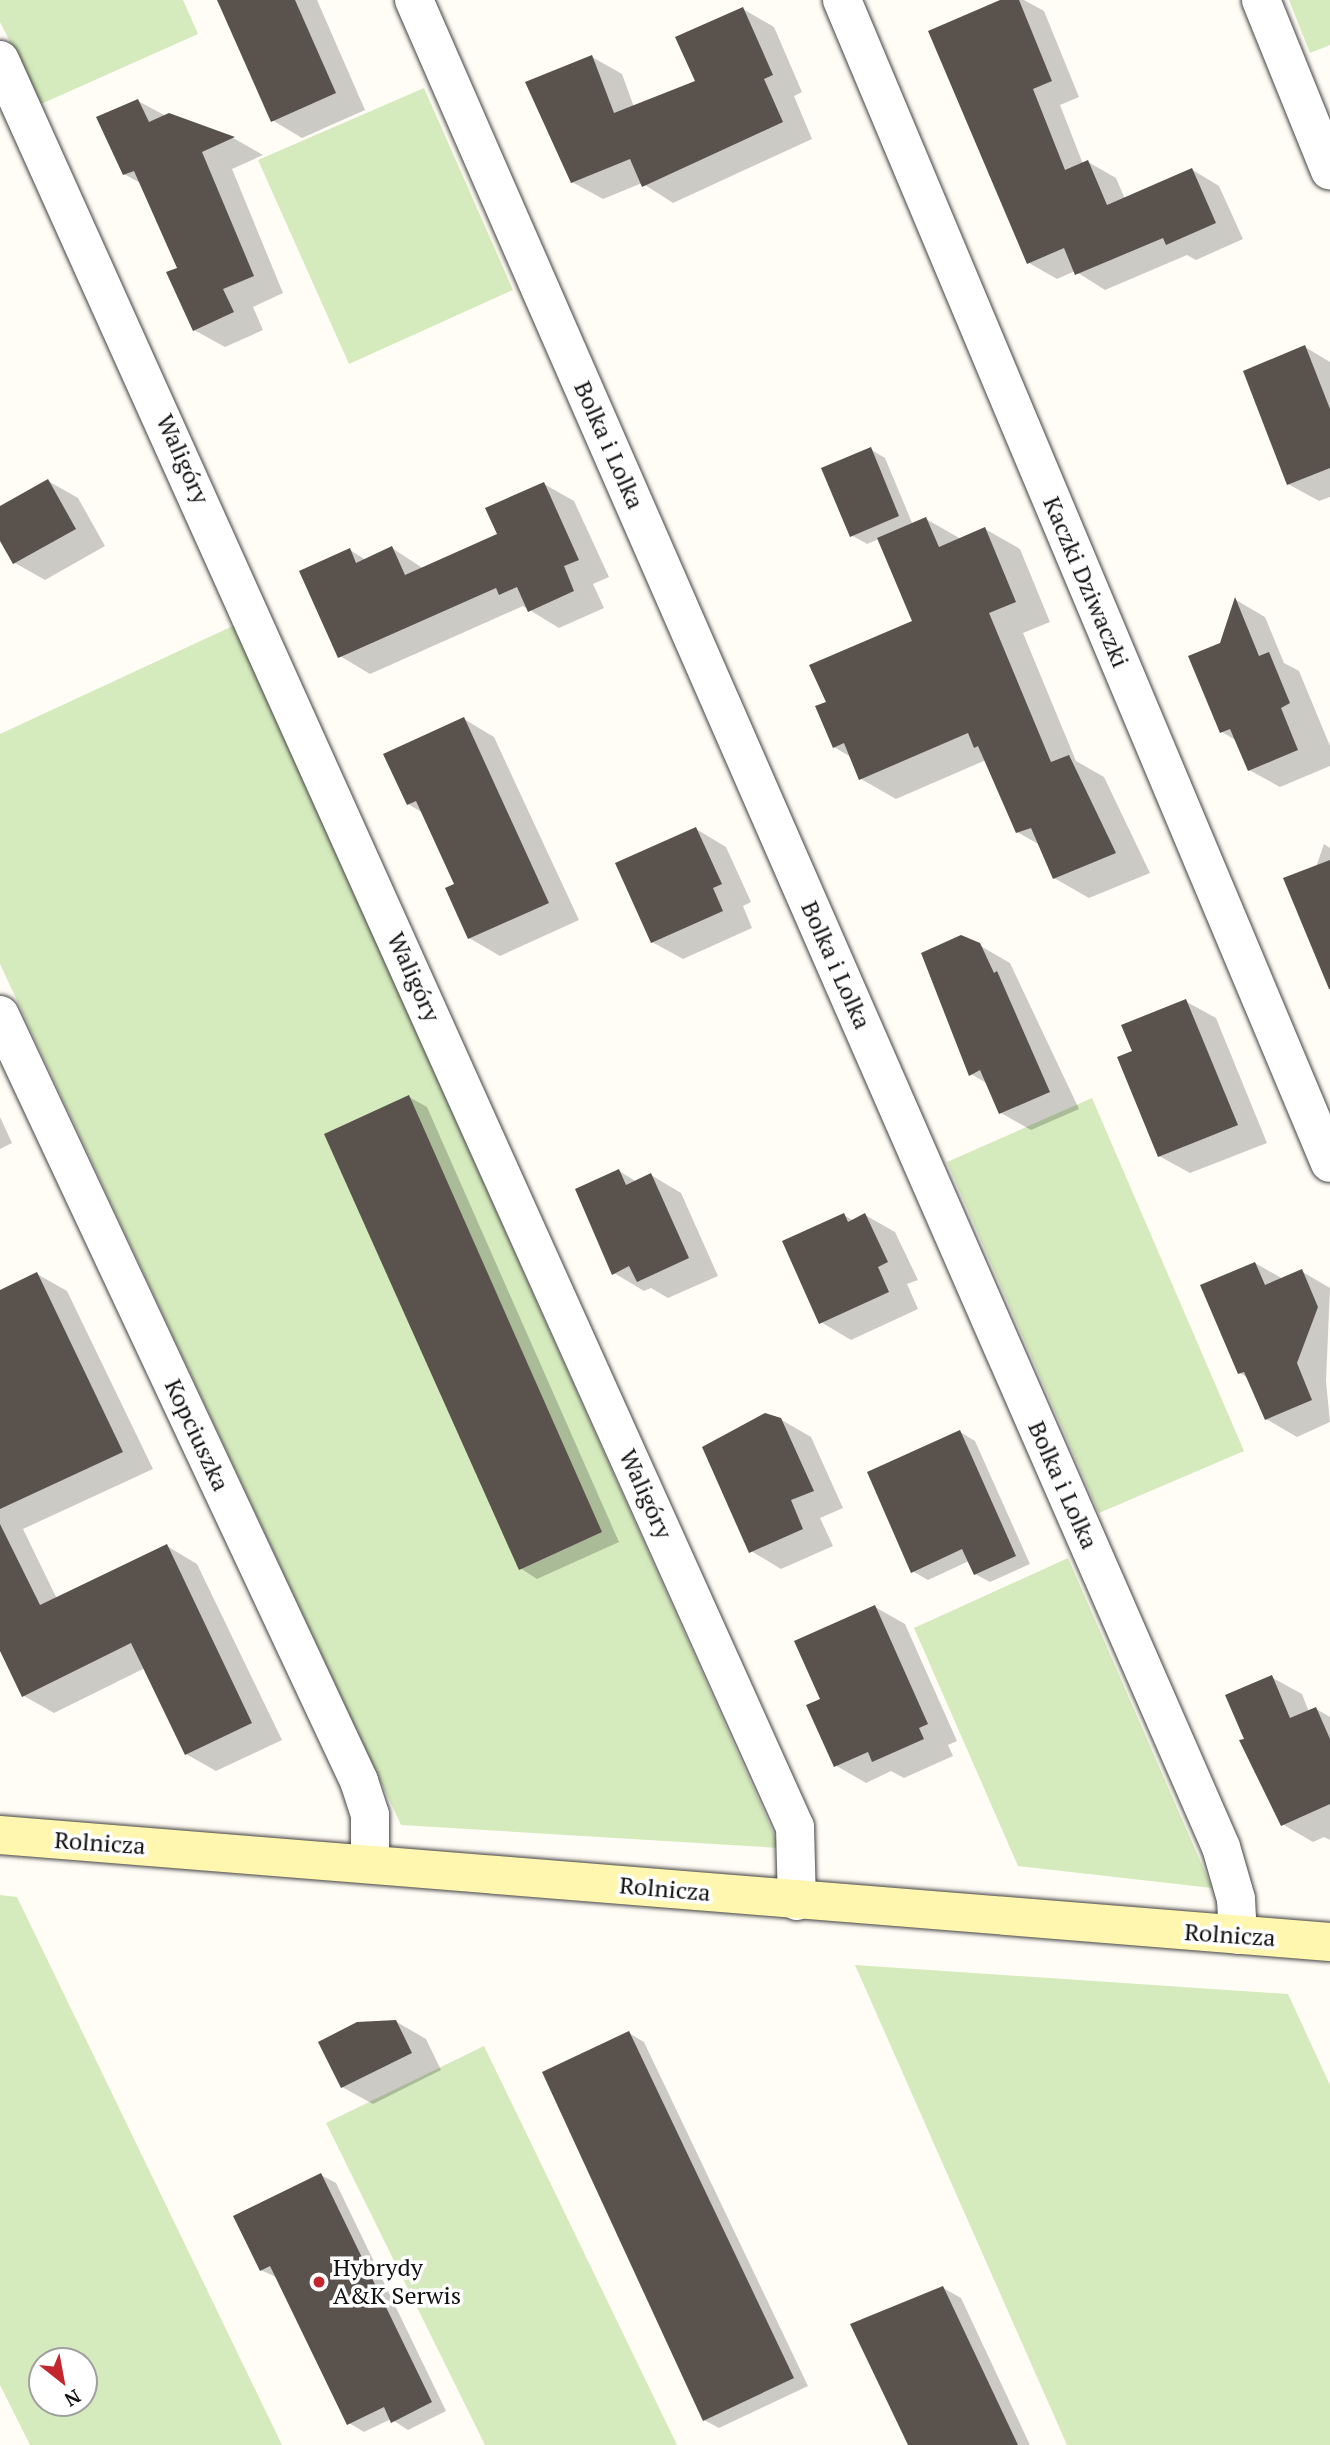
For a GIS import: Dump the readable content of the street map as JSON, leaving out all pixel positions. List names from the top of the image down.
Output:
{
  "streets": {
    "street": [
      "Bolka i Lolka",
      "Waligóry",
      "Kaczki Dziwaczki",
      "Kopciuszka",
      "Rolnicza"
    ]
  },
  "crossings": [
    ["Bolka i Lolka", "Rolnicza"],
    ["Waligóry", "Rolnicza"],
    ["Kopciuszka", "Rolnicza"]
  ],
  "places": ["Hybrydy A&K Serwis"],
  "north": "bottom right"
}
